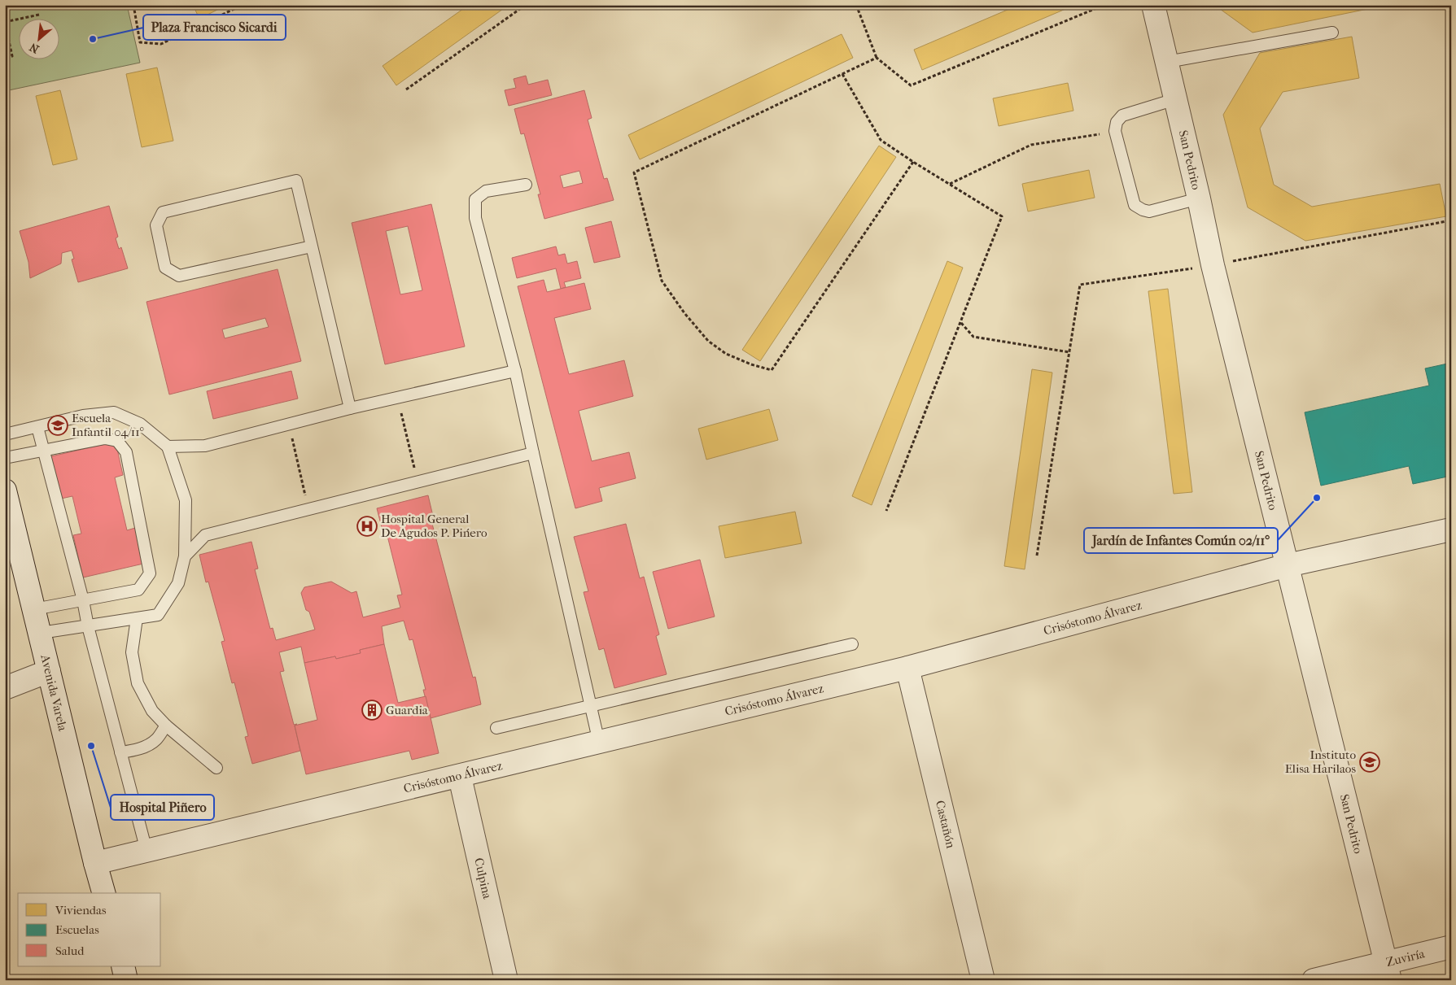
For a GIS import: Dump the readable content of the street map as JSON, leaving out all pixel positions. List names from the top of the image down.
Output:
{
  "streets": {
    "street": [
      "San Pedrito",
      "Crisóstomo Álvarez",
      "Avenida Varela",
      "Castañón",
      "Culpina",
      "Zuviría"
    ]
  },
  "crossings": [
    ["San Pedrito", "Crisóstomo Álvarez"],
    ["San Pedrito", "Zuviría"],
    ["Crisóstomo Álvarez", "Avenida Varela"],
    ["Crisóstomo Álvarez", "Castañón"],
    ["Crisóstomo Álvarez", "Culpina"]
  ],
  "places": {
    "other": ["Plaza Francisco Sicardi", "Jardín de Infantes Común 02/11°", "Hospital Piñero"],
    "school or university": ["Escuela Infantil 04/11°", "Instituto Elisa Harilaos"],
    "hospital": ["Hospital General De Agudos P. Pińero"],
    "building": ["Guardia"]
  },
  "legend": ["Viviendas", "Escuelas", "Salud"],
  "north": "bottom left"
}
